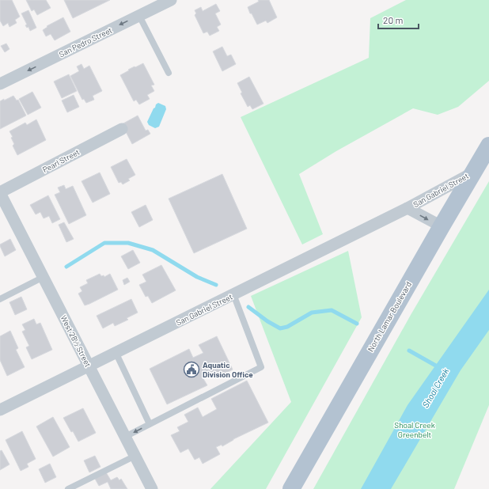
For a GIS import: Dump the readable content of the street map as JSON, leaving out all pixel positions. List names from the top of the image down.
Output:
{
  "streets": {
    "main road": ["North Lamar Boulevard"],
    "street": [
      "San Pedro Street",
      "Pearl Street",
      "San Gabriel Street",
      "West 28½ Street"
    ]
  },
  "crossings": [
    ["Pearl Street", "West 28½ Street"],
    ["San Gabriel Street", "North Lamar Boulevard"],
    ["San Gabriel Street", "West 28½ Street"]
  ],
  "one_way": ["San Pedro Street"],
  "water": ["Shoal Creek"],
  "parks": ["Shoal Creek Greenbelt"],
  "places": {
    "public building": ["Aquatic Division Office"]
  },
  "scale_bar": "20 m"
}
